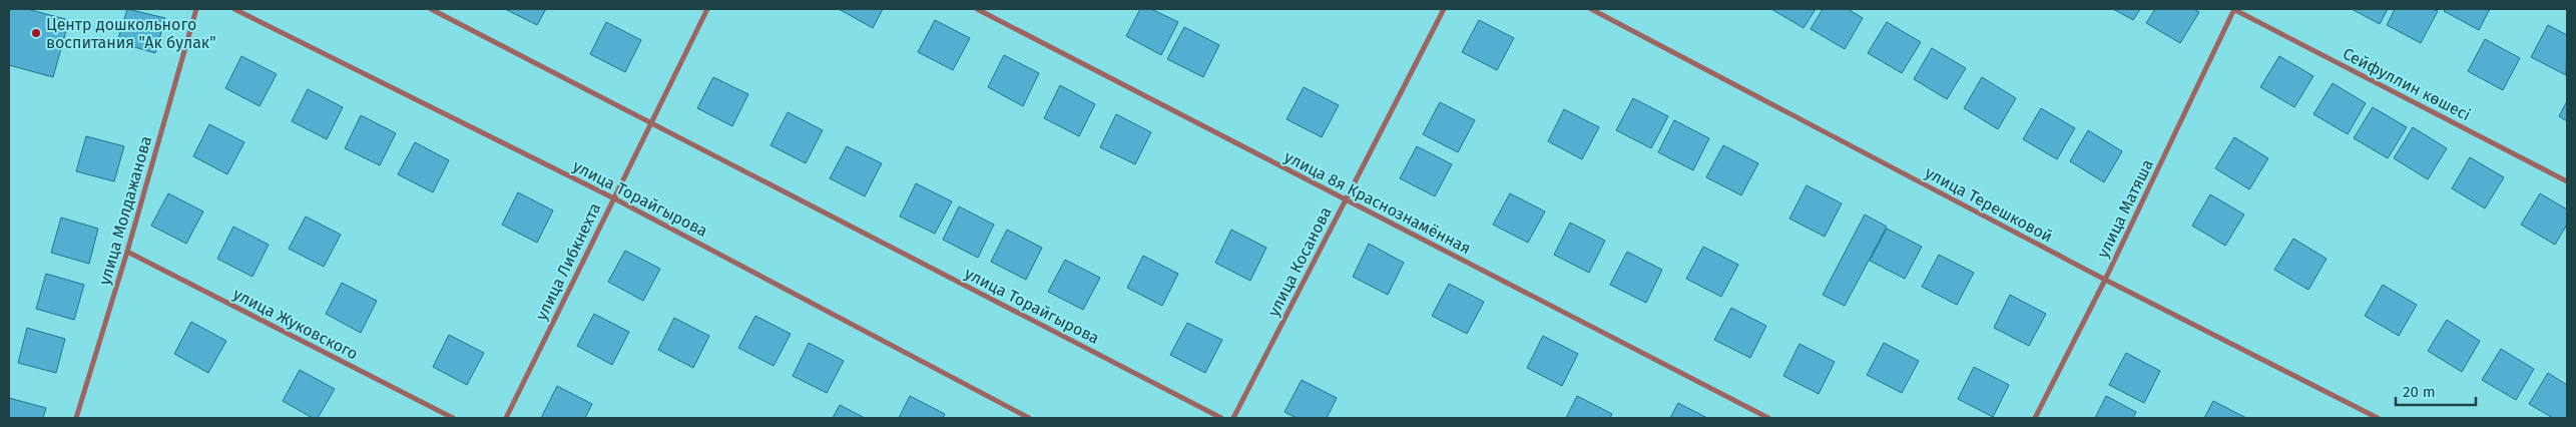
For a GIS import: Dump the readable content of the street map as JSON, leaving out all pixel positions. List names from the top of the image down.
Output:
{
  "streets": {
    "street": [
      "Сейфуллин көшесі",
      "улица Торайгырова",
      "улица 8я Краснознамённая",
      "улица Терешковой",
      "улица Матяша",
      "улица Молдажанова",
      "улица Либкнехта",
      "улица Косанова",
      "улица Жуковского"
    ]
  },
  "crossings": [
    ["Сейфуллин көшесі", "улица Матяша"],
    ["улица Торайгырова", "улица Либкнехта"],
    ["улица 8я Краснознамённая", "улица Косанова"],
    ["улица Терешковой", "улица Матяша"],
    ["улица Молдажанова", "улица Жуковского"]
  ],
  "places": ["Центр дошкольного воспитания \"Ак булак\""],
  "scale_bar": "20 m"
}
